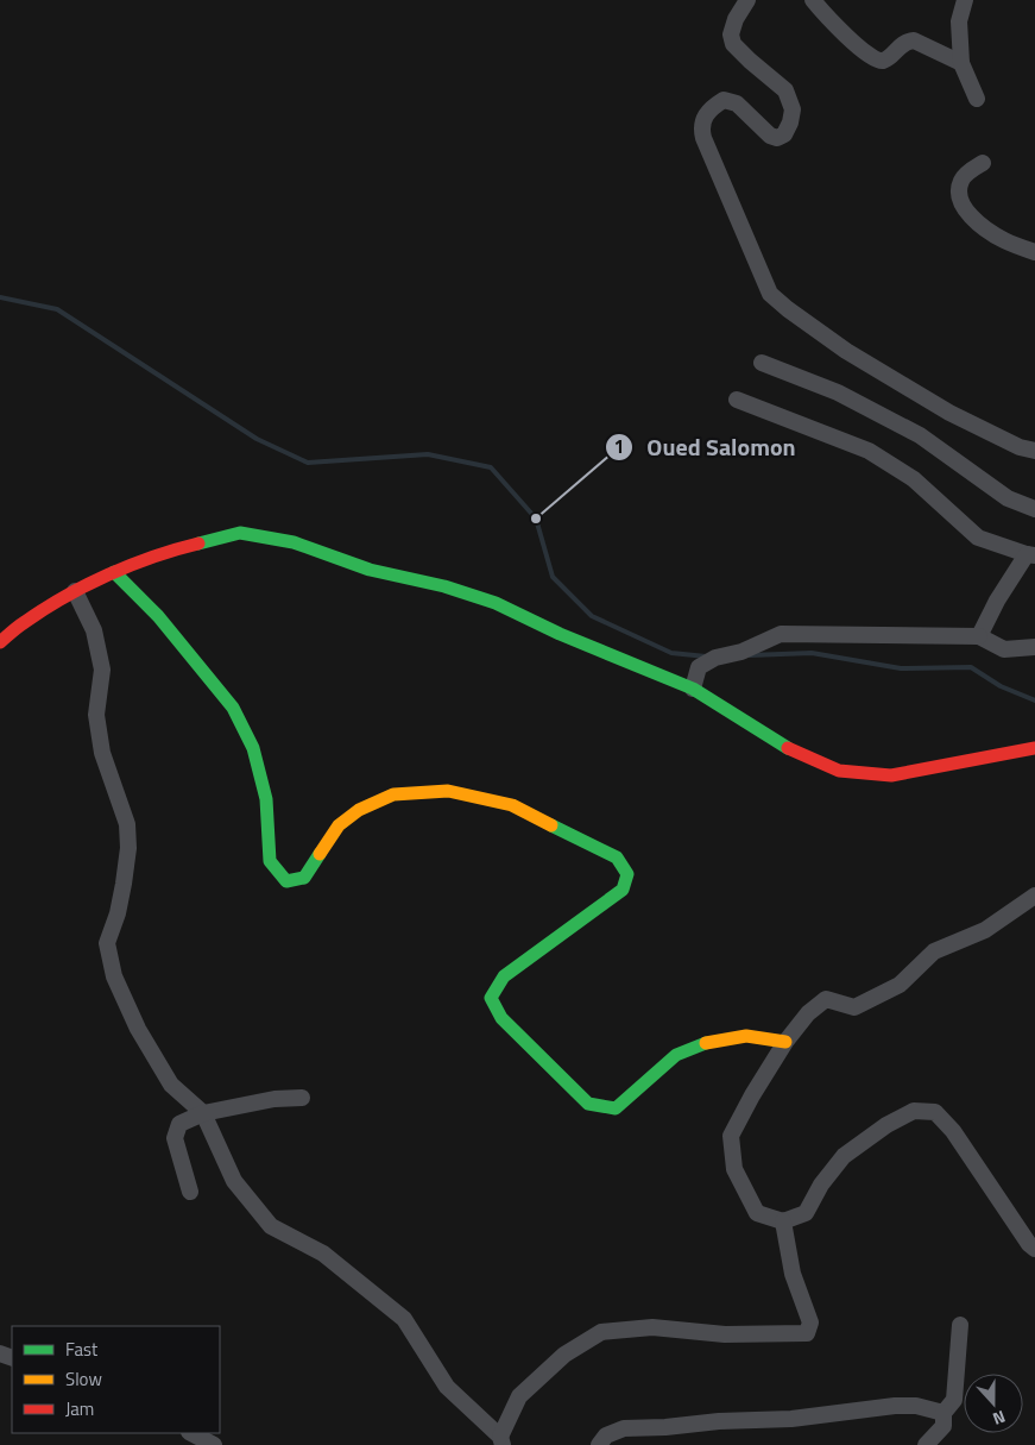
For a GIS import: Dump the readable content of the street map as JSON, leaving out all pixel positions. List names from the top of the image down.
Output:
{
  "places": ["Oued Salomon"],
  "legend": ["Fast", "Slow", "Jam"],
  "north": "bottom"
}
